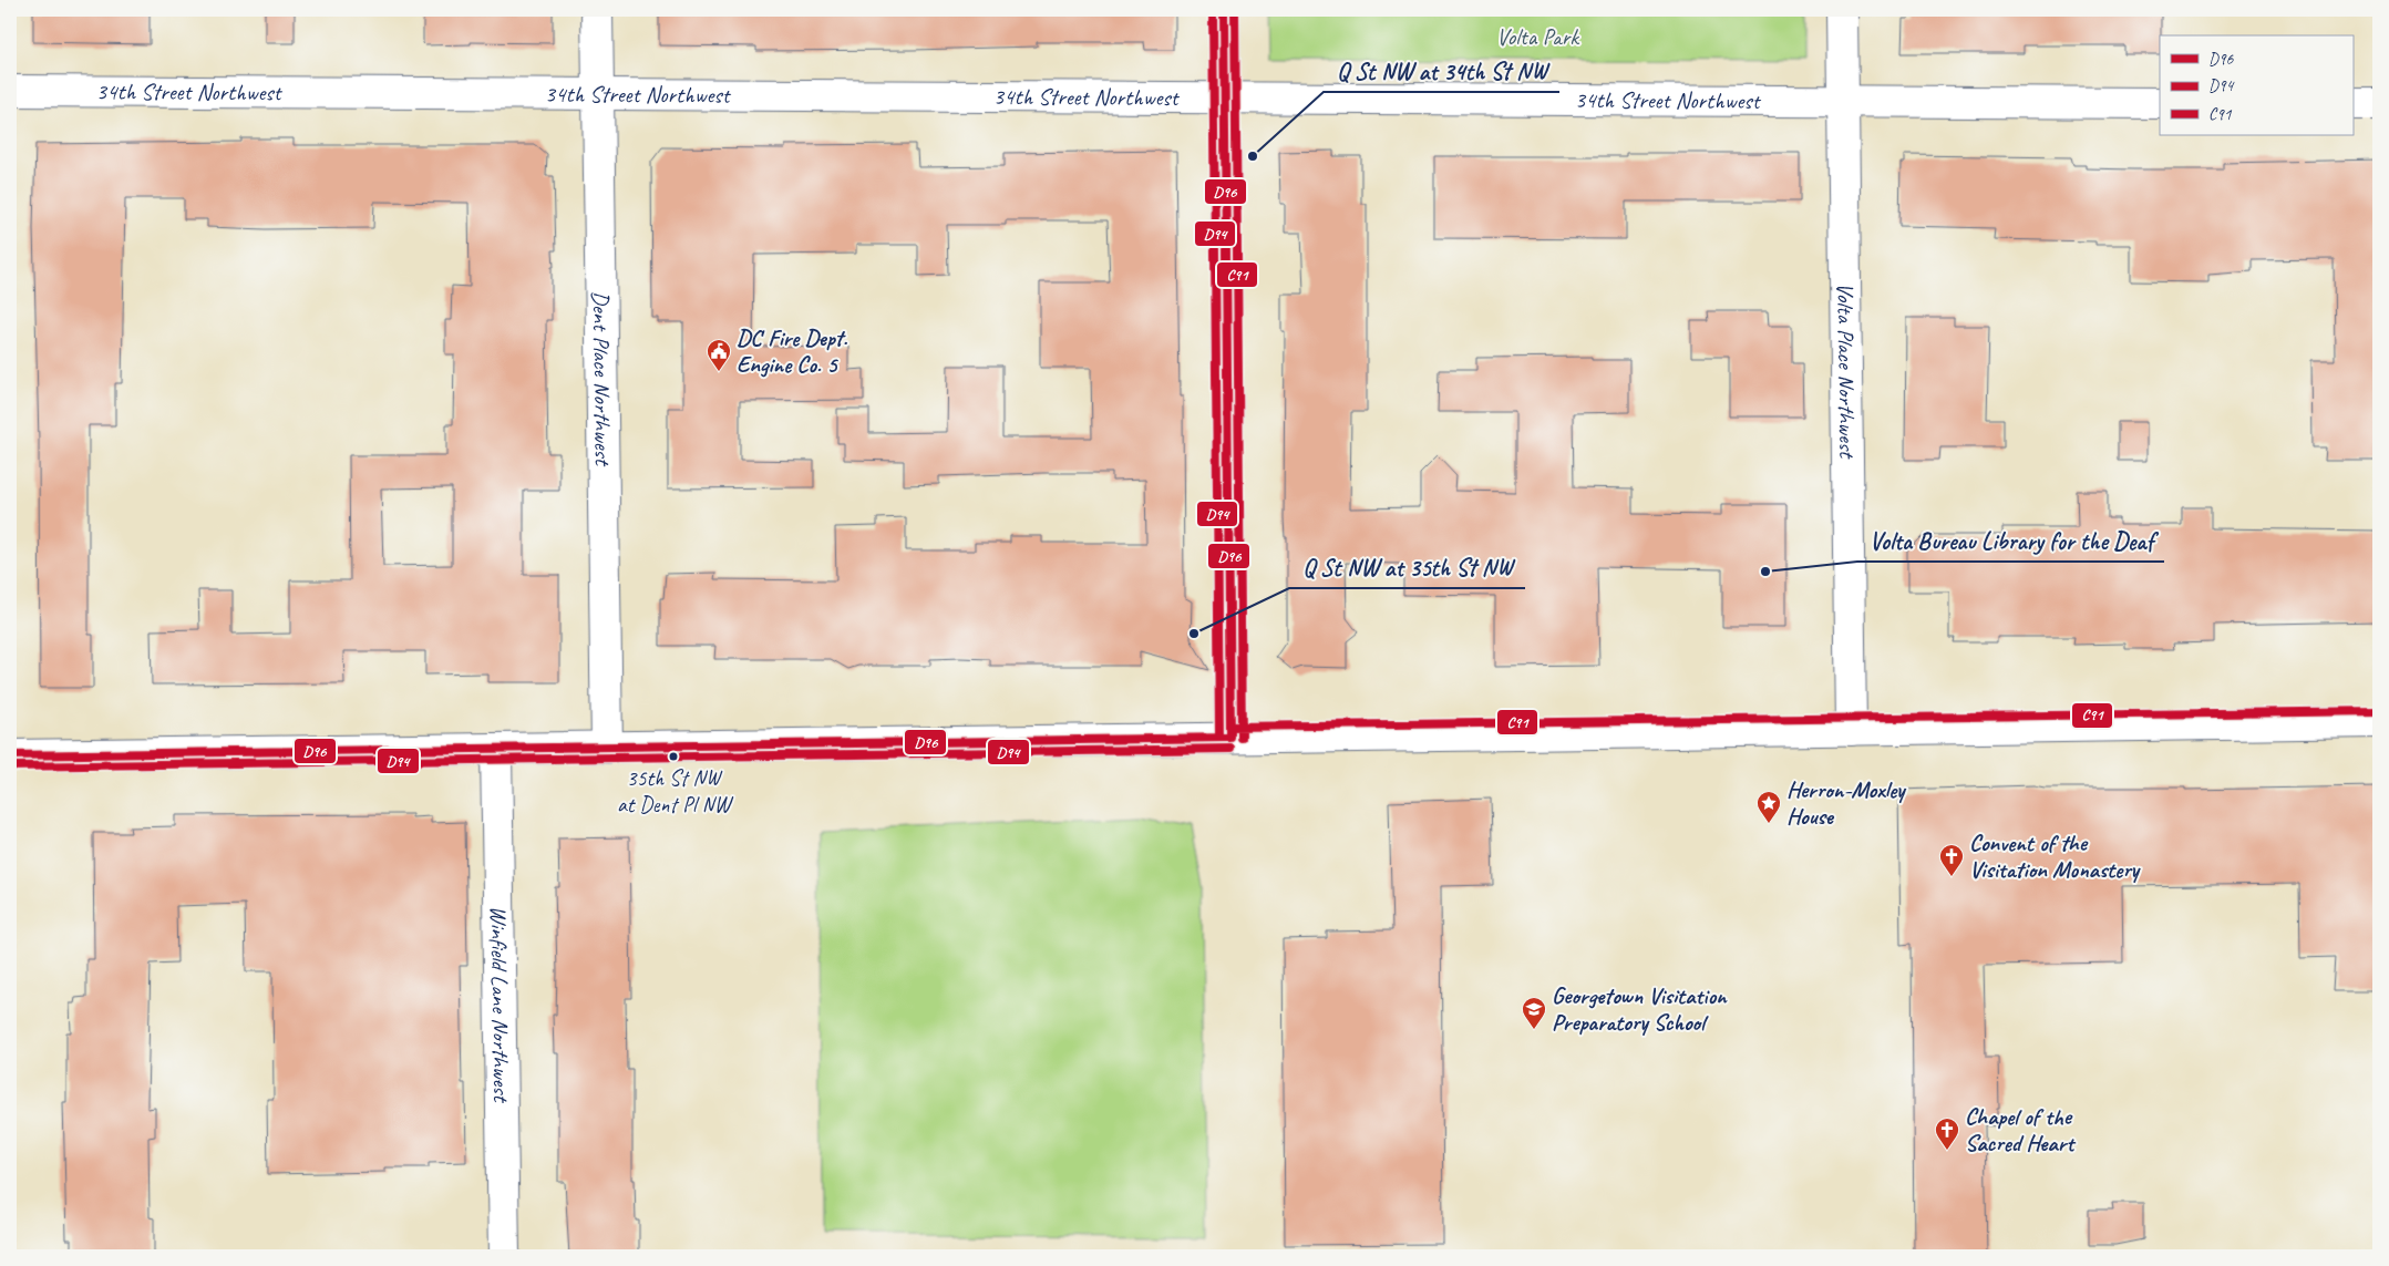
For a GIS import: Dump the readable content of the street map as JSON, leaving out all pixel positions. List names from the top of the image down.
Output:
{
  "streets": {
    "street": [
      "34th Street Northwest",
      "Volta Place Northwest",
      "Dent Place Northwest",
      "Winfield Lane Northwest"
    ]
  },
  "crossings": [
    ["34th Street Northwest", "Volta Place Northwest"],
    ["34th Street Northwest", "Dent Place Northwest"]
  ],
  "parks": ["Volta Park"],
  "places": {
    "other": [
      "Q St NW at 34th St NW",
      "Volta Bureau Library for the Deaf",
      "Q St NW at 35th St NW",
      "35th St NW at Dent Pl NW"
    ],
    "public building": ["DC Fire Dept. Engine Co. 5"],
    "place": ["Herron-Moxley House"],
    "church": ["Convent of the Visitation Monastery", "Chapel of the Sacred Heart"],
    "school or university": ["Georgetown Visitation Preparatory School"]
  },
  "lines": ["transit line D96", "transit line D94", "transit line C91"],
  "legend": ["D96", "D94", "C91"]
}
